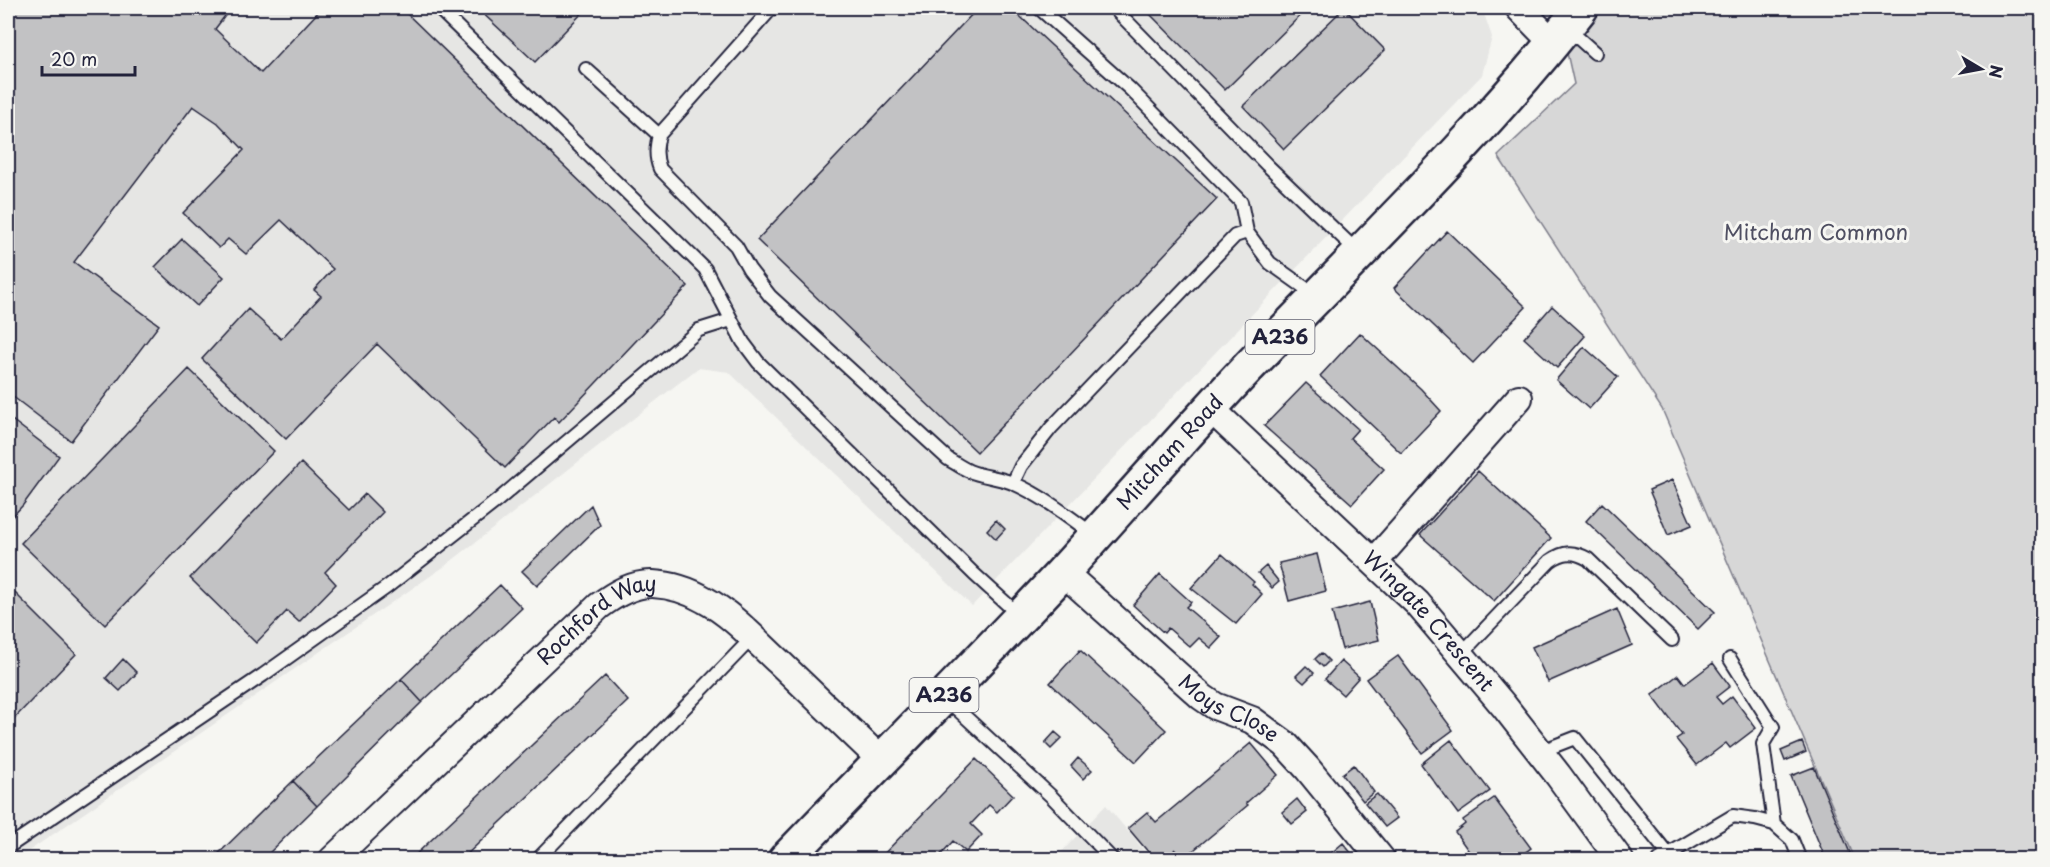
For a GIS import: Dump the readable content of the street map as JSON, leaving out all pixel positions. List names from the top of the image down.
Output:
{
  "streets": {
    "main road": ["A236", "Mitcham Road"],
    "street": ["Wingate Crescent", "Rochford Way", "Moys Close"]
  },
  "crossings": [
    ["Mitcham Road", "Wingate Crescent"],
    ["Mitcham Road", "Rochford Way"],
    ["Mitcham Road", "Moys Close"]
  ],
  "parks": ["Mitcham Common"],
  "scale_bar": "20 m",
  "north": "right"
}
